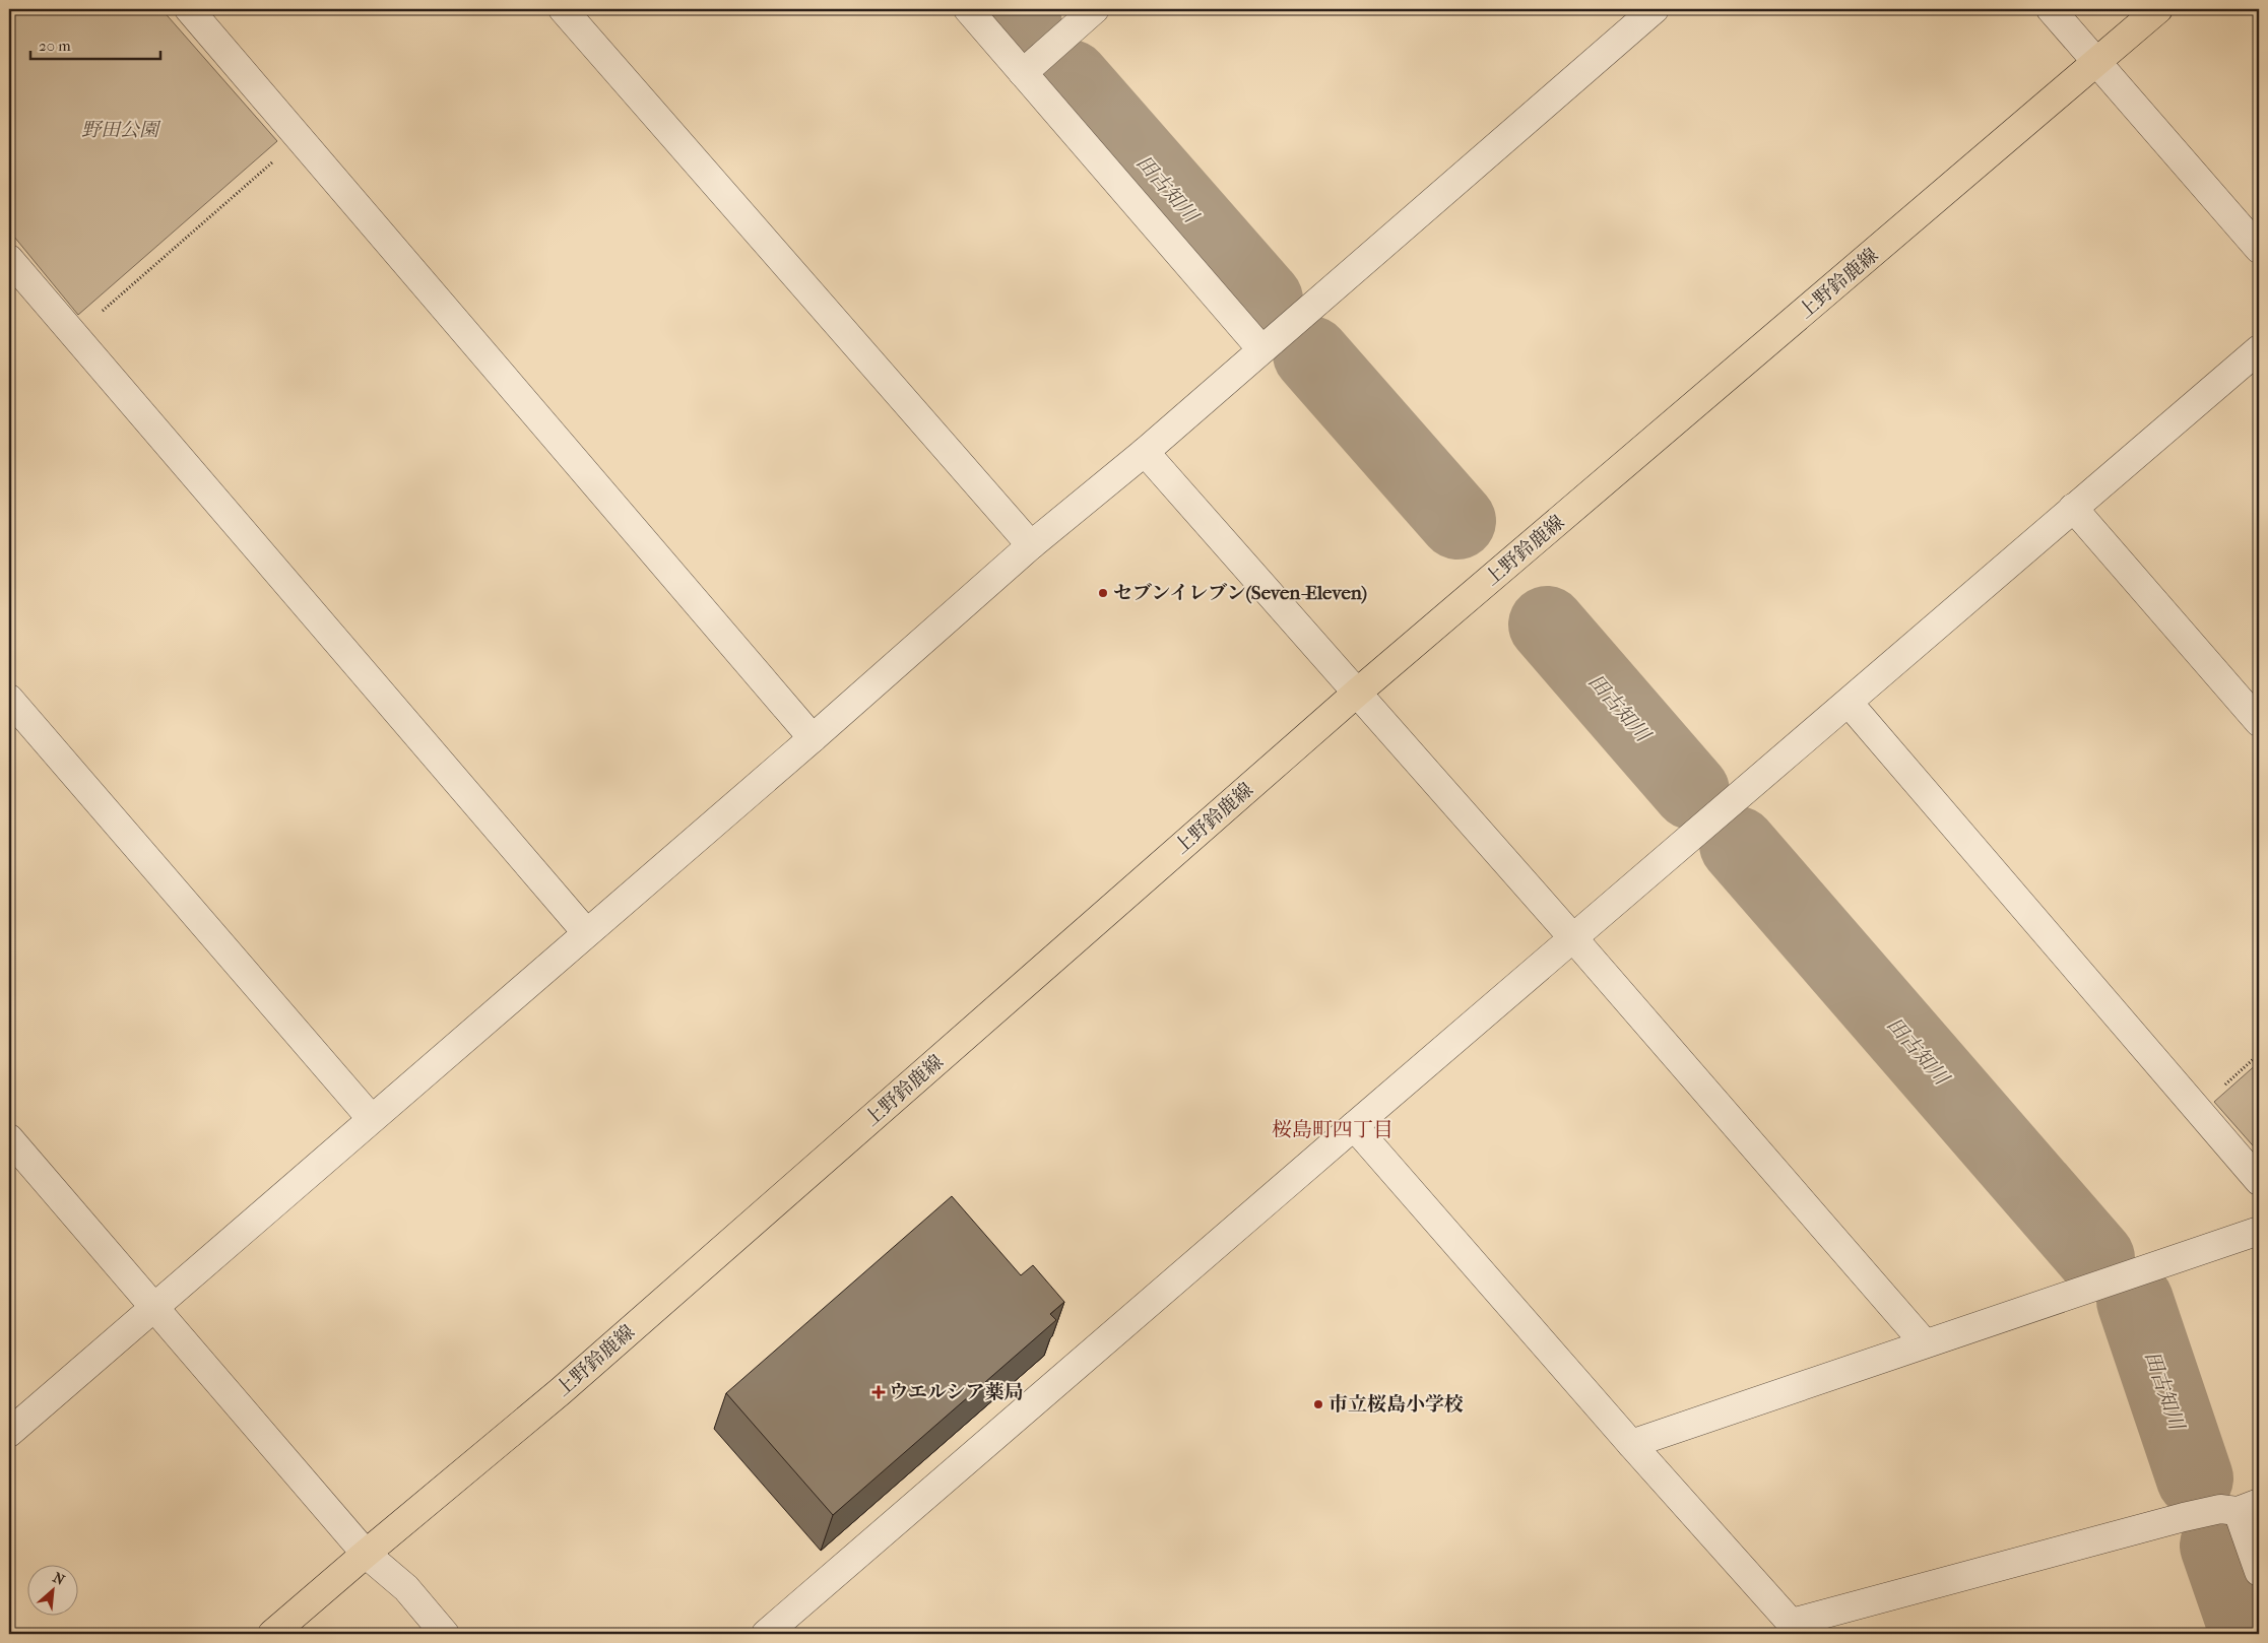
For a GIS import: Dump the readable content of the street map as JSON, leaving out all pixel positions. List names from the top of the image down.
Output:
{
  "streets": {
    "main road": ["上野鈴鹿線"]
  },
  "districts": ["桜島町四丁目"],
  "water": ["田古知川"],
  "parks": ["野田公園"],
  "places": {
    "other": ["セブンイレブン(Seven-Eleven)", "市立桜島小学校"],
    "health": ["ウエルシア薬局"]
  },
  "scale_bar": "20 m",
  "north": "top right"
}
